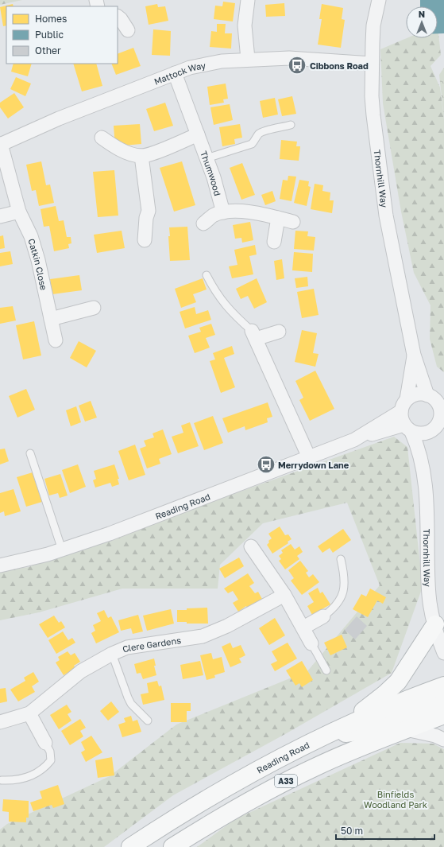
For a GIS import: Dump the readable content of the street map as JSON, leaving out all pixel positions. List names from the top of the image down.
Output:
{
  "streets": {
    "highway": ["Reading Road", "A33"],
    "street": [
      "Mattock Way",
      "Thumwood",
      "Thornhill Way",
      "Catkin Close",
      "Clere Gardens"
    ]
  },
  "crossings": [
    ["Mattock Way", "Thumwood"],
    ["Mattock Way", "Thornhill Way"],
    ["Mattock Way", "Catkin Close"],
    ["Thornhill Way", "Reading Road"]
  ],
  "parks": ["Binfields Woodland Park"],
  "places": {
    "bus stop": ["Cibbons Road", "Merrydown Lane"]
  },
  "legend": ["Homes", "Public", "Other"],
  "scale_bar": "50 m",
  "north": "top"
}
